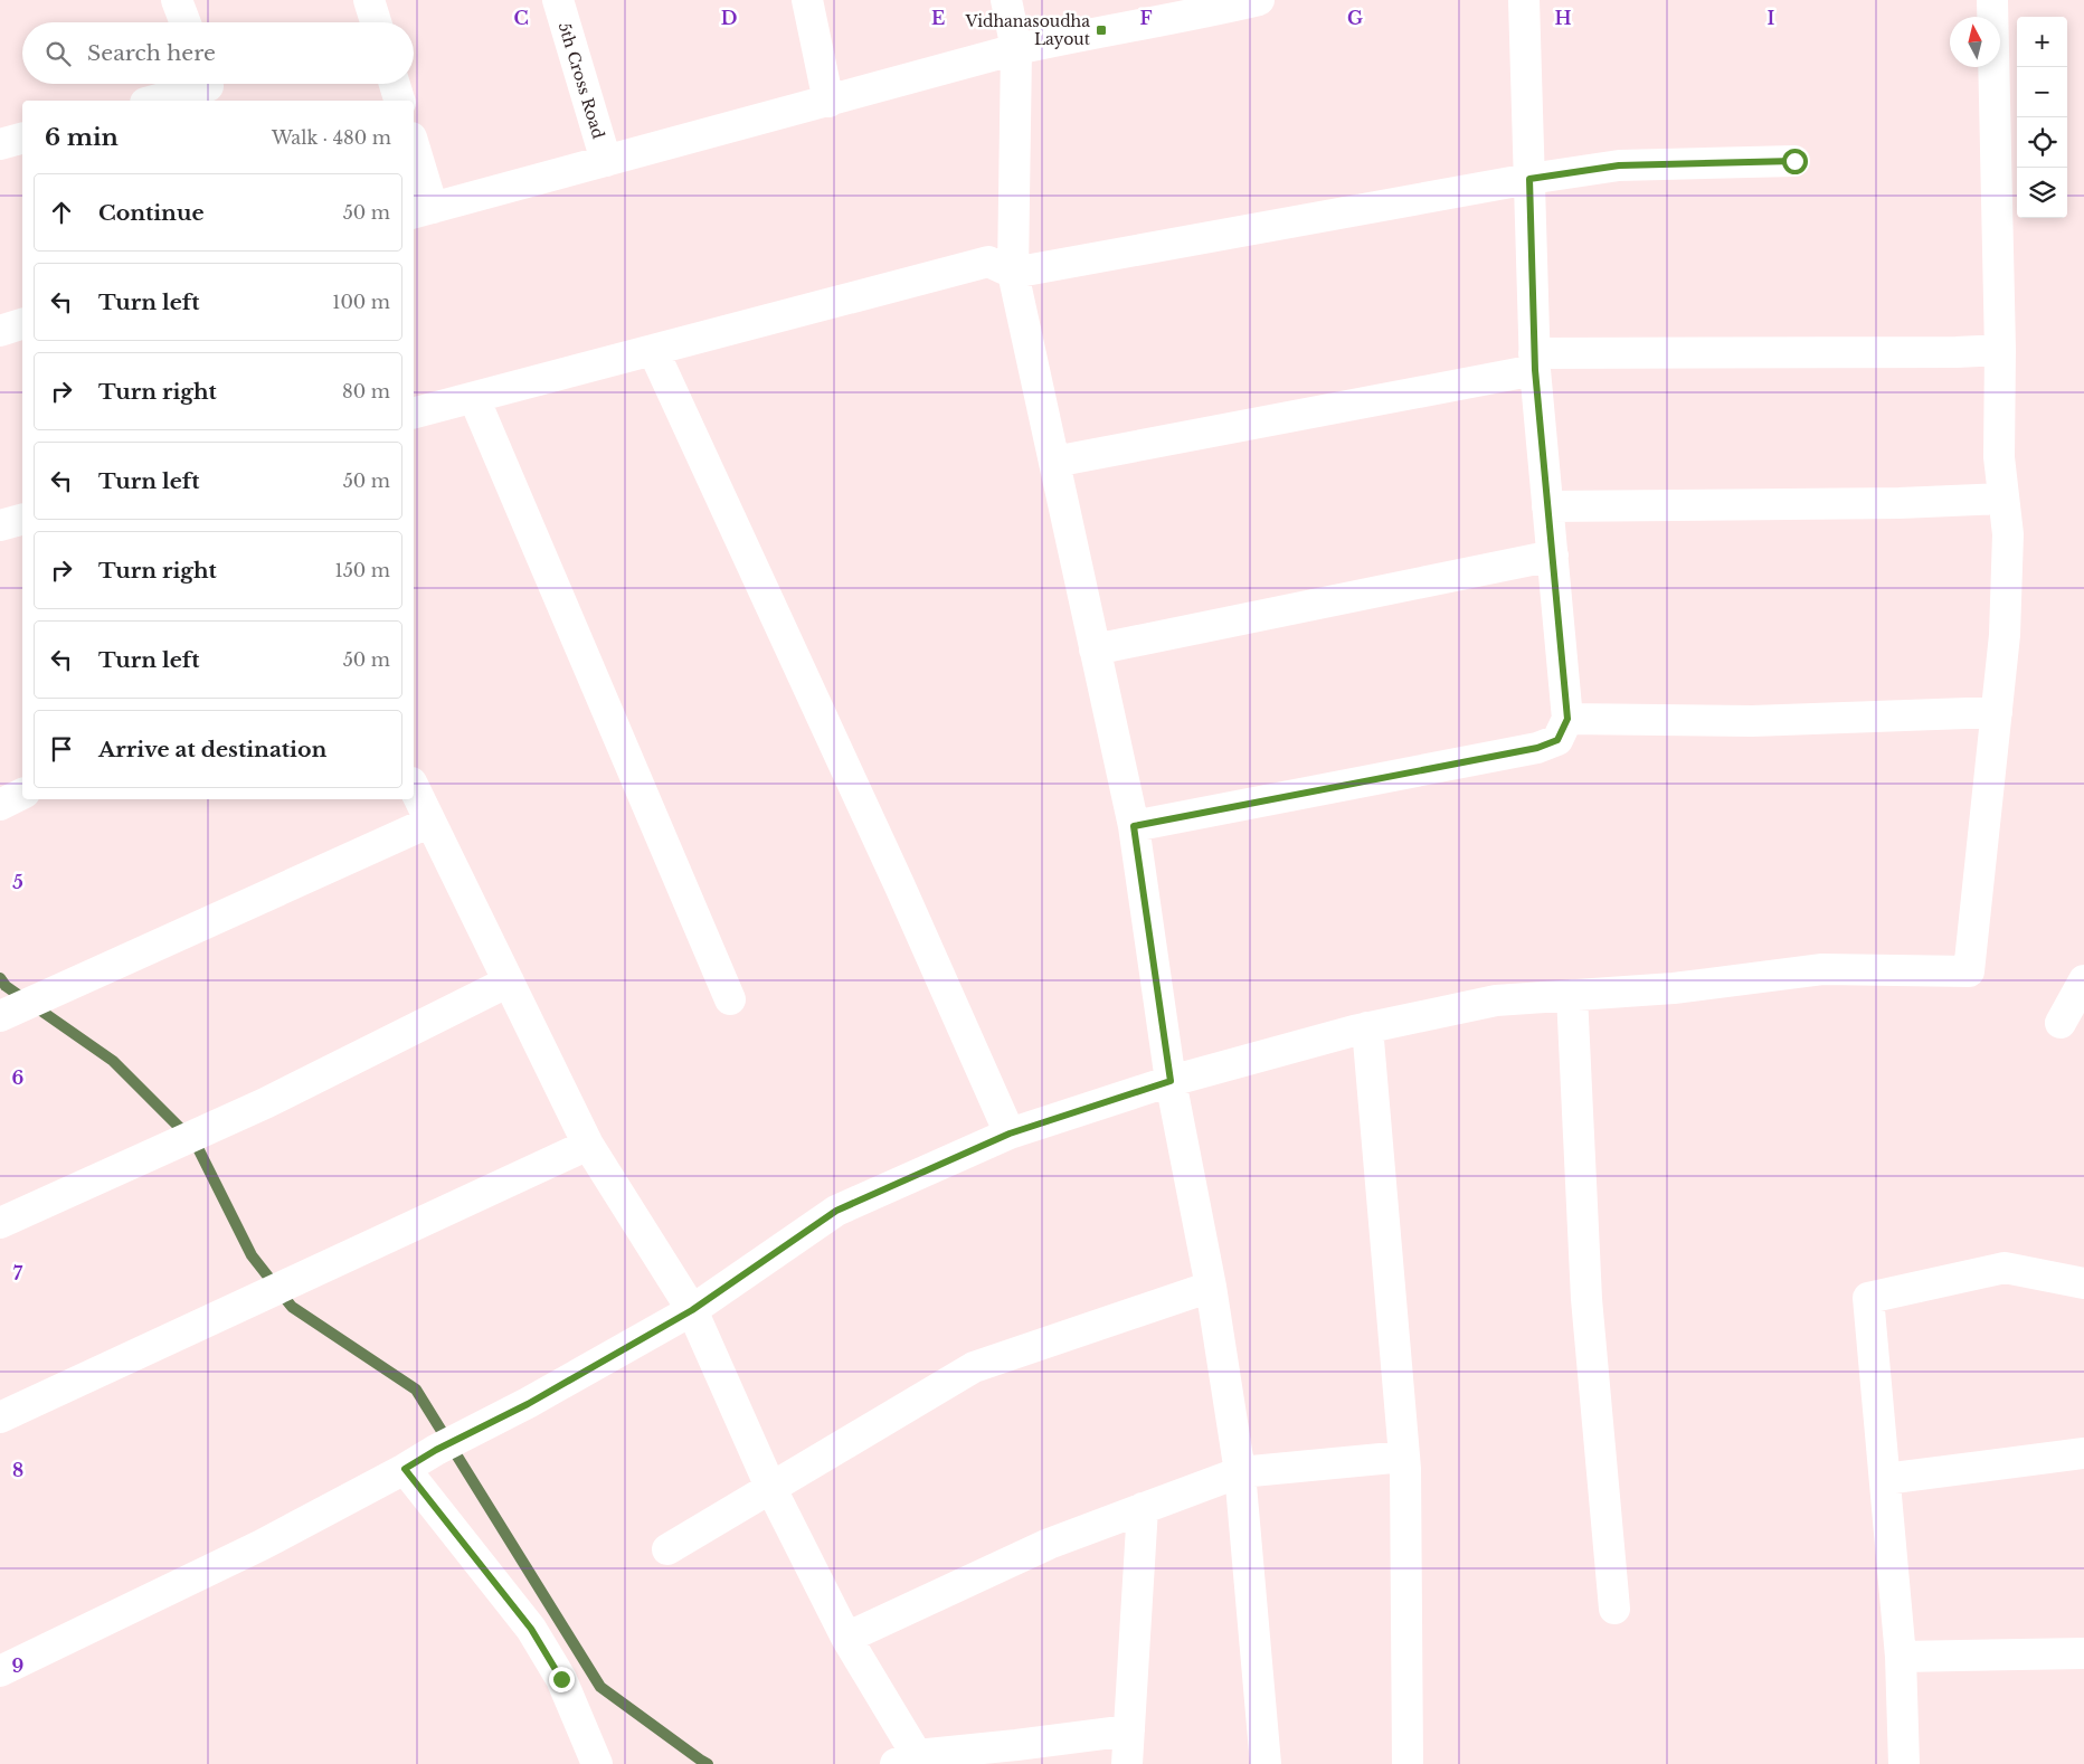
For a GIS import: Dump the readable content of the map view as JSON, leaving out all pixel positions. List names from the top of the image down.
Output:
{
  "streets": {
    "street": ["5th Cross Road"]
  },
  "places": {
    "transit": ["Vidhanasoudha Layout"]
  },
  "north": "top",
  "page": {
    "map_buttons": ["+", "−"],
    "search": "Search here",
    "heading": ["6 min", "Walk · 480 m"],
    "list": [
      ["Continue", "50 m"],
      ["Turn left", "100 m"],
      ["Turn right", "80 m"],
      ["Turn left", "50 m"],
      ["Turn right", "150 m"],
      ["Turn left", "50 m"],
      "Arrive at destination"
    ]
  },
  "grid": {
    "columns": [
      "C",
      "D",
      "E",
      "F",
      "G",
      "H",
      "I"
    ],
    "rows": [
      "5",
      "6",
      "7",
      "8",
      "9"
    ]
  }
}
